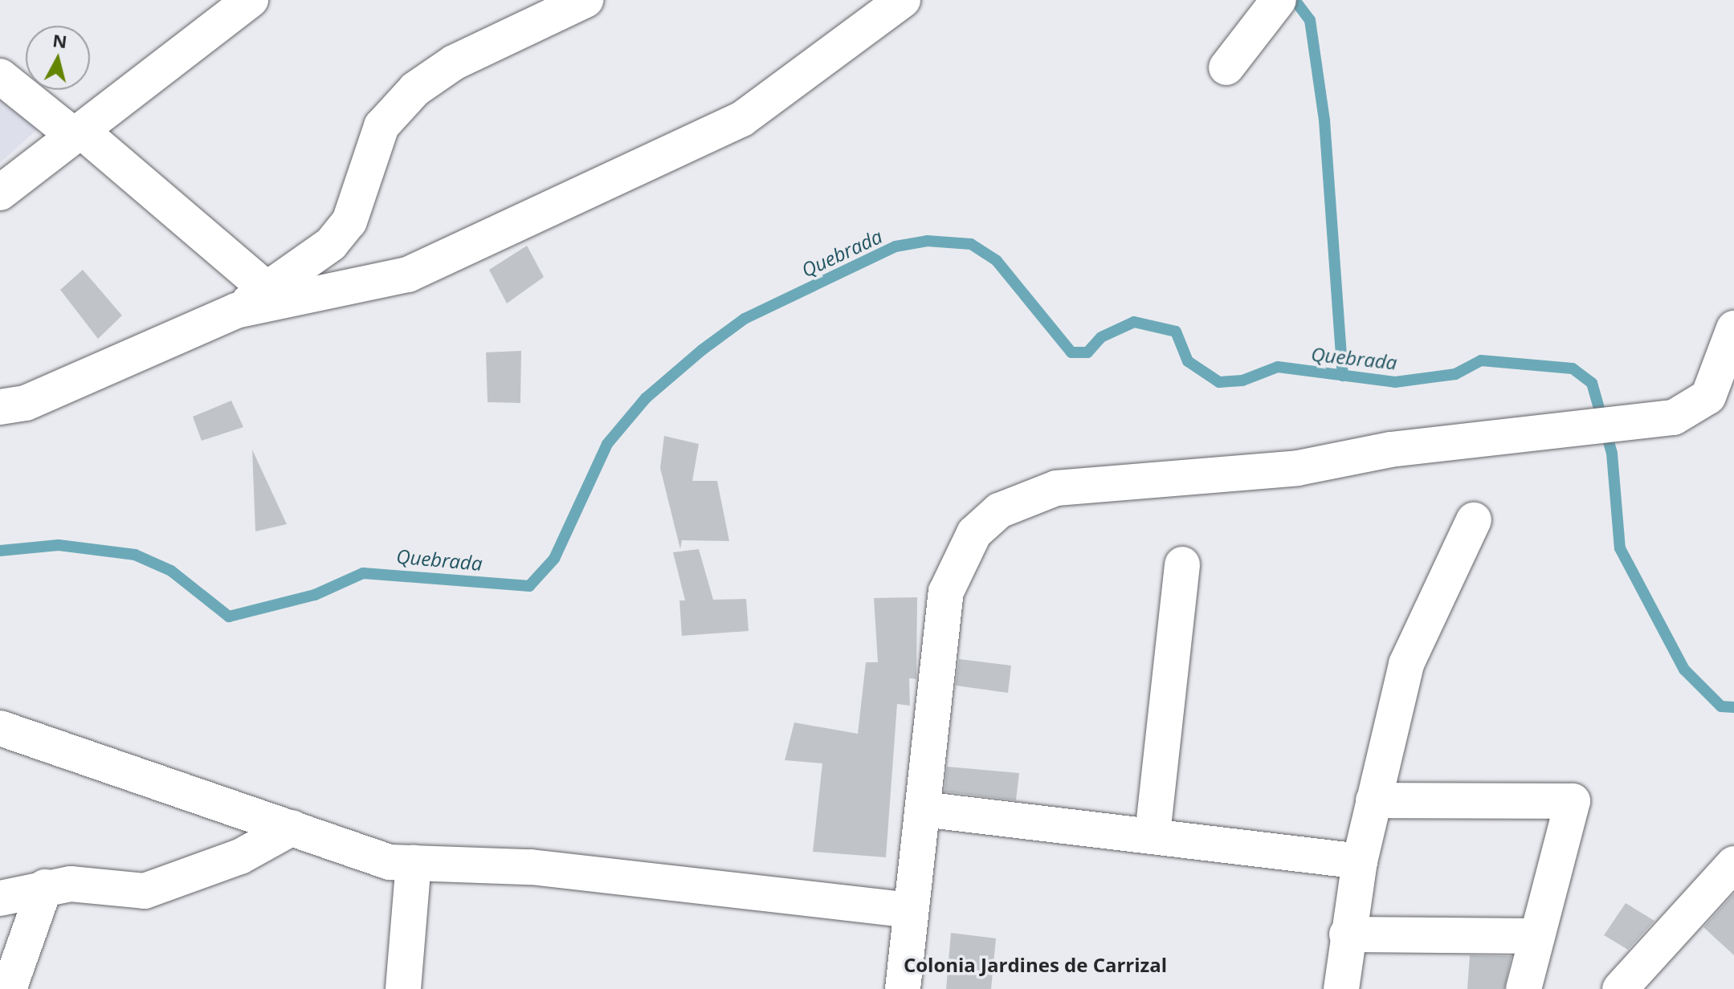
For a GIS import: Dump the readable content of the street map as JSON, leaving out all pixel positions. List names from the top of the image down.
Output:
{
  "districts": ["Colonia Jardines de Carrizal"],
  "water": ["Quebrada"],
  "north": "top"
}
